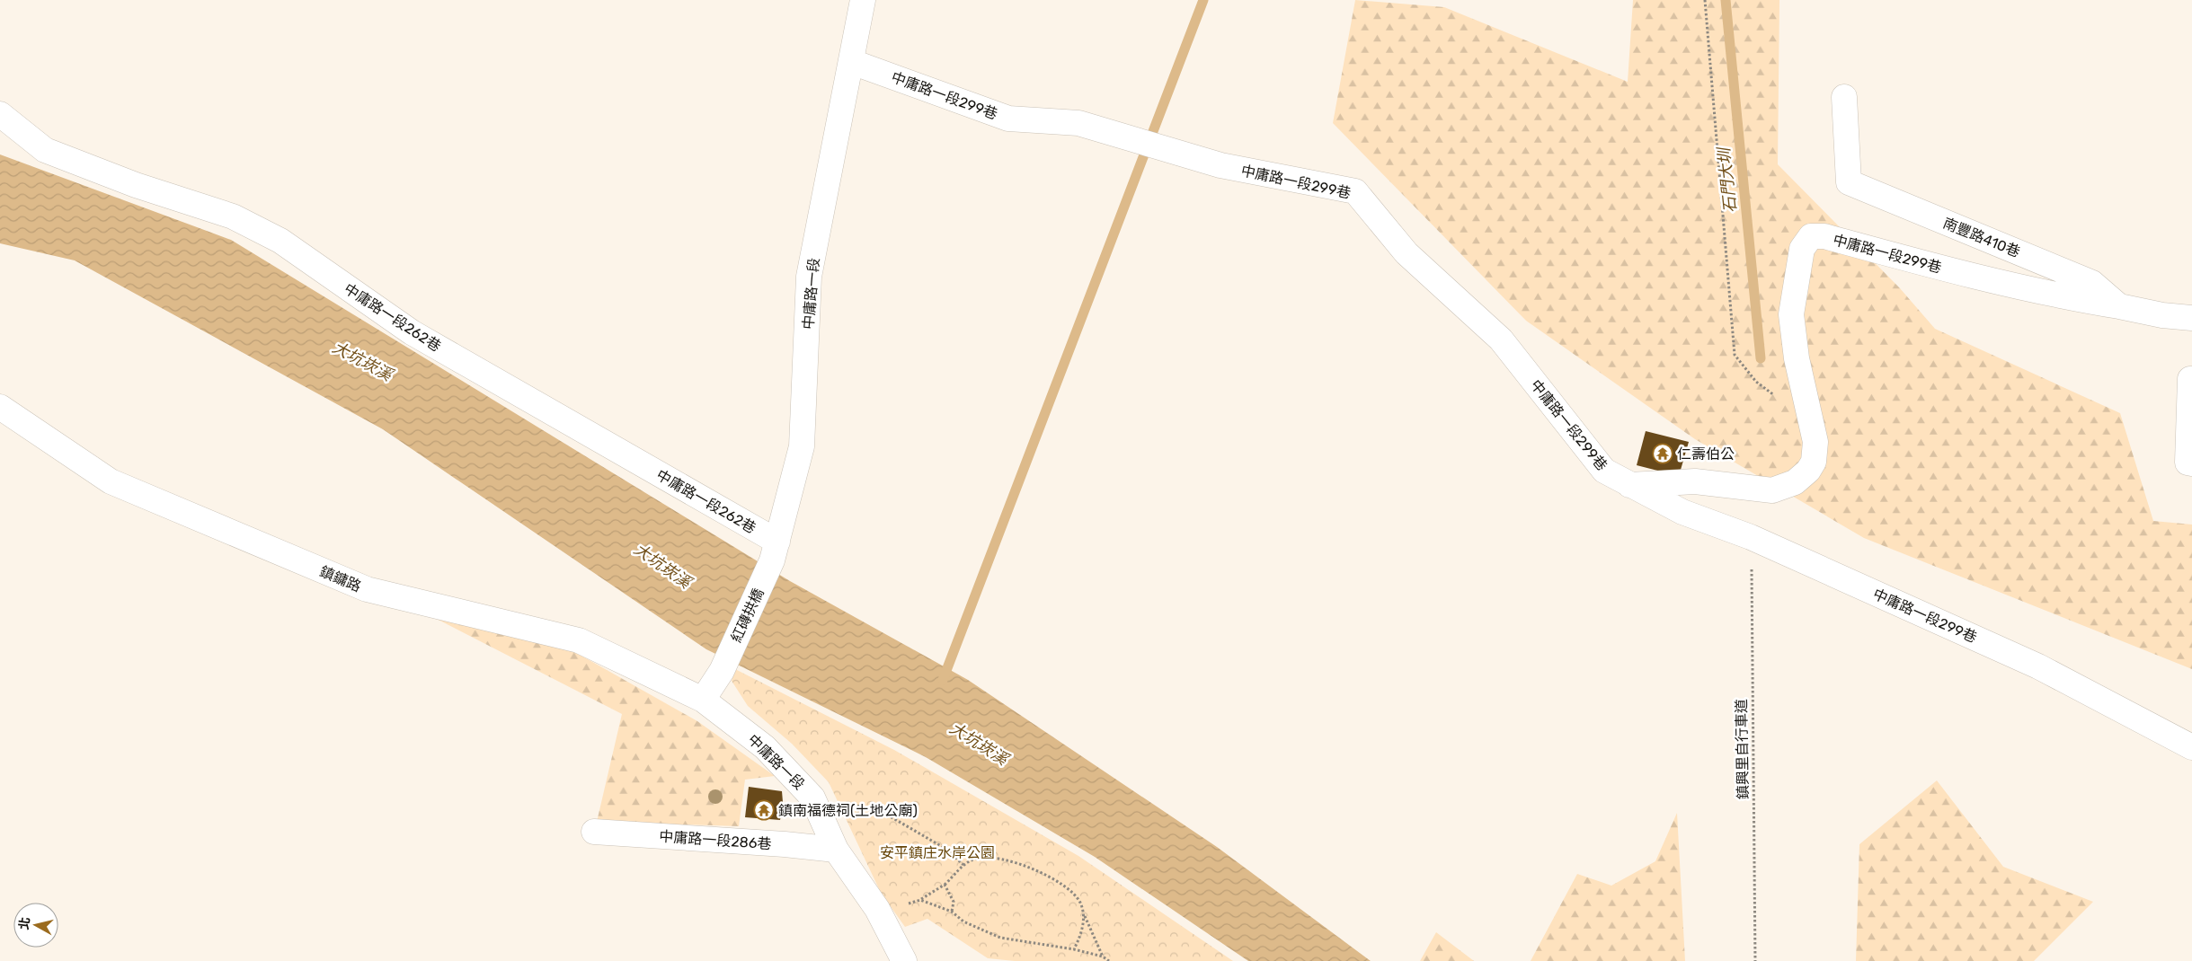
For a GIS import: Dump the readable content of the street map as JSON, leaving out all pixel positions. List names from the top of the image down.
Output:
{
  "streets": {
    "street": [
      "中庸路一段299巷",
      "南豐路410巷",
      "中庸路一段",
      "中庸路一段262巷",
      "鎮鏞路",
      "紅磚拱橋",
      "中庸路一段286巷"
    ],
    "path": ["鎮興里自行車道"]
  },
  "crossings": [
    ["中庸路一段299巷", "南豐路410巷"],
    ["中庸路一段299巷", "中庸路一段"],
    ["中庸路一段299巷", "鎮興里自行車道"],
    ["中庸路一段", "中庸路一段262巷"],
    ["中庸路一段", "鎮鏞路"],
    ["中庸路一段", "紅磚拱橋"],
    ["中庸路一段", "中庸路一段286巷"],
    ["中庸路一段262巷", "紅磚拱橋"],
    ["鎮鏞路", "紅磚拱橋"]
  ],
  "water": ["石門大圳", "大坑崁溪"],
  "parks": ["安平鎮庄水岸公園"],
  "places": {
    "temple": ["仁壽伯公", "鎮南福德祠(土地公廟)"]
  },
  "north": "left"
}
